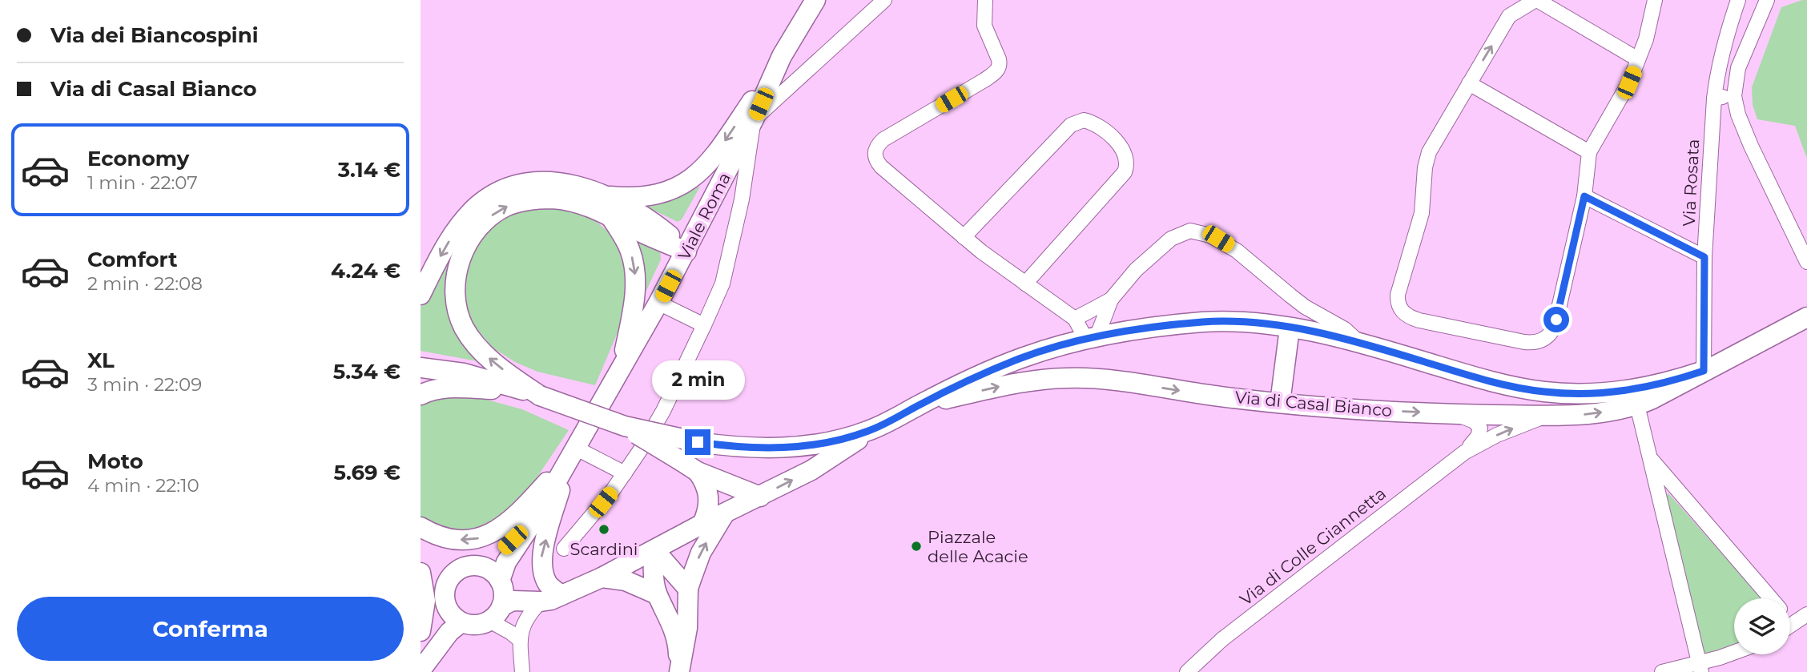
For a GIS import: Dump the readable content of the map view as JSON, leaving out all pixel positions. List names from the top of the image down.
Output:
{
  "streets": {
    "main road": ["Viale Roma", "Via di Casal Bianco"],
    "street": ["Via Rosata", "Via di Colle Giannetta"]
  },
  "crossings": [
    ["Via Rosata", "Via di Casal Bianco"],
    ["Via di Casal Bianco", "Via di Colle Giannetta"]
  ],
  "places": ["Scardini", "Piazzale delle Acacie"],
  "page": {
    "banner": ["Via dei Biancospini", "Via di Casal Bianco"],
    "list": [
      {
        "name": "Economy",
        "note": "1 min · 22:07",
        "value": "3.14 €"
      },
      {
        "name": "Comfort",
        "note": "2 min · 22:08",
        "value": "4.24 €"
      },
      {
        "name": "XL",
        "note": "3 min · 22:09",
        "value": "5.34 €"
      },
      {
        "name": "Moto",
        "note": "4 min · 22:10",
        "value": "5.69 €"
      }
    ],
    "bubble": "2 min",
    "buttons": "Conferma"
  }
}
